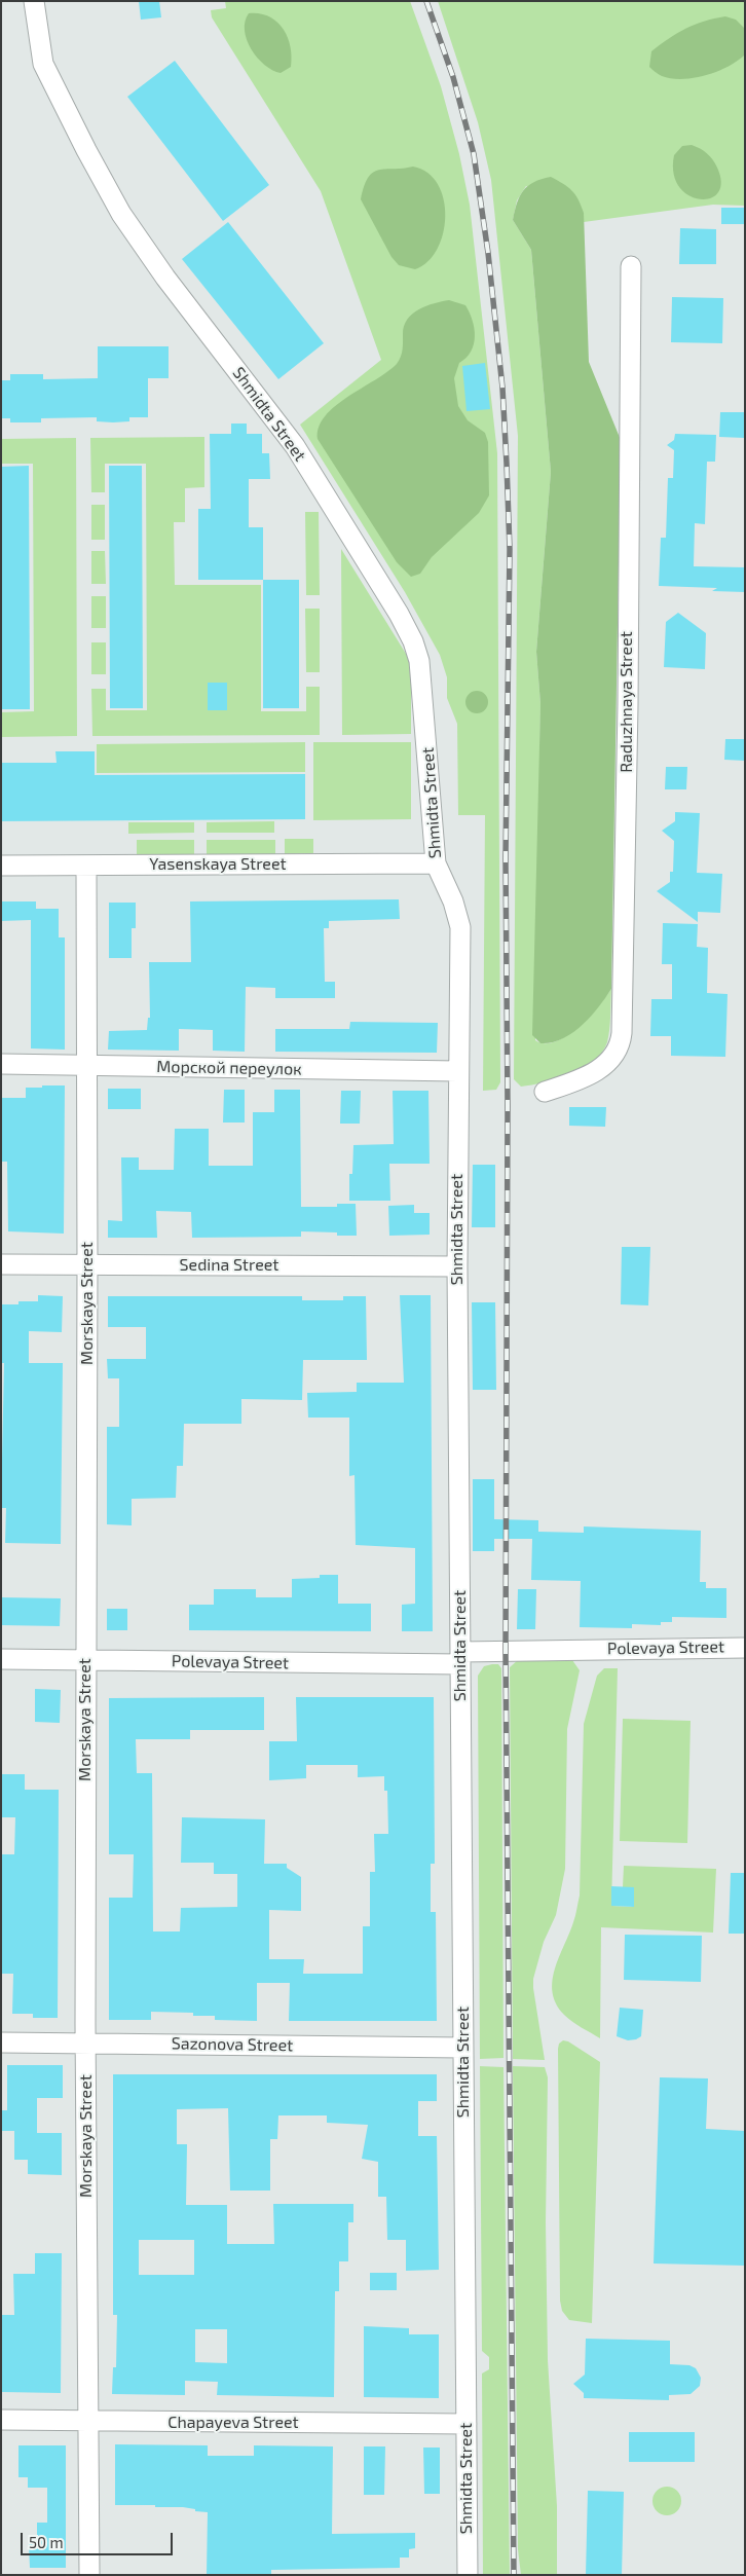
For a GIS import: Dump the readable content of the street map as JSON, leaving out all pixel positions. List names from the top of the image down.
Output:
{
  "streets": {
    "street": [
      "Shmidta Street",
      "Raduzhnaya Street",
      "Yasenskaya Street",
      "Морской переулок",
      "Sedina Street",
      "Morskaya Street",
      "Polevaya Street",
      "Sazonova Street",
      "Chapayeva Street"
    ]
  },
  "crossings": [
    ["Shmidta Street", "Yasenskaya Street"],
    ["Shmidta Street", "Морской переулок"],
    ["Shmidta Street", "Sedina Street"],
    ["Shmidta Street", "Polevaya Street"],
    ["Shmidta Street", "Sazonova Street"],
    ["Shmidta Street", "Chapayeva Street"],
    ["Yasenskaya Street", "Morskaya Street"],
    ["Морской переулок", "Morskaya Street"],
    ["Sedina Street", "Morskaya Street"],
    ["Morskaya Street", "Polevaya Street"],
    ["Morskaya Street", "Sazonova Street"],
    ["Morskaya Street", "Chapayeva Street"]
  ],
  "scale_bar": "50 m"
}
